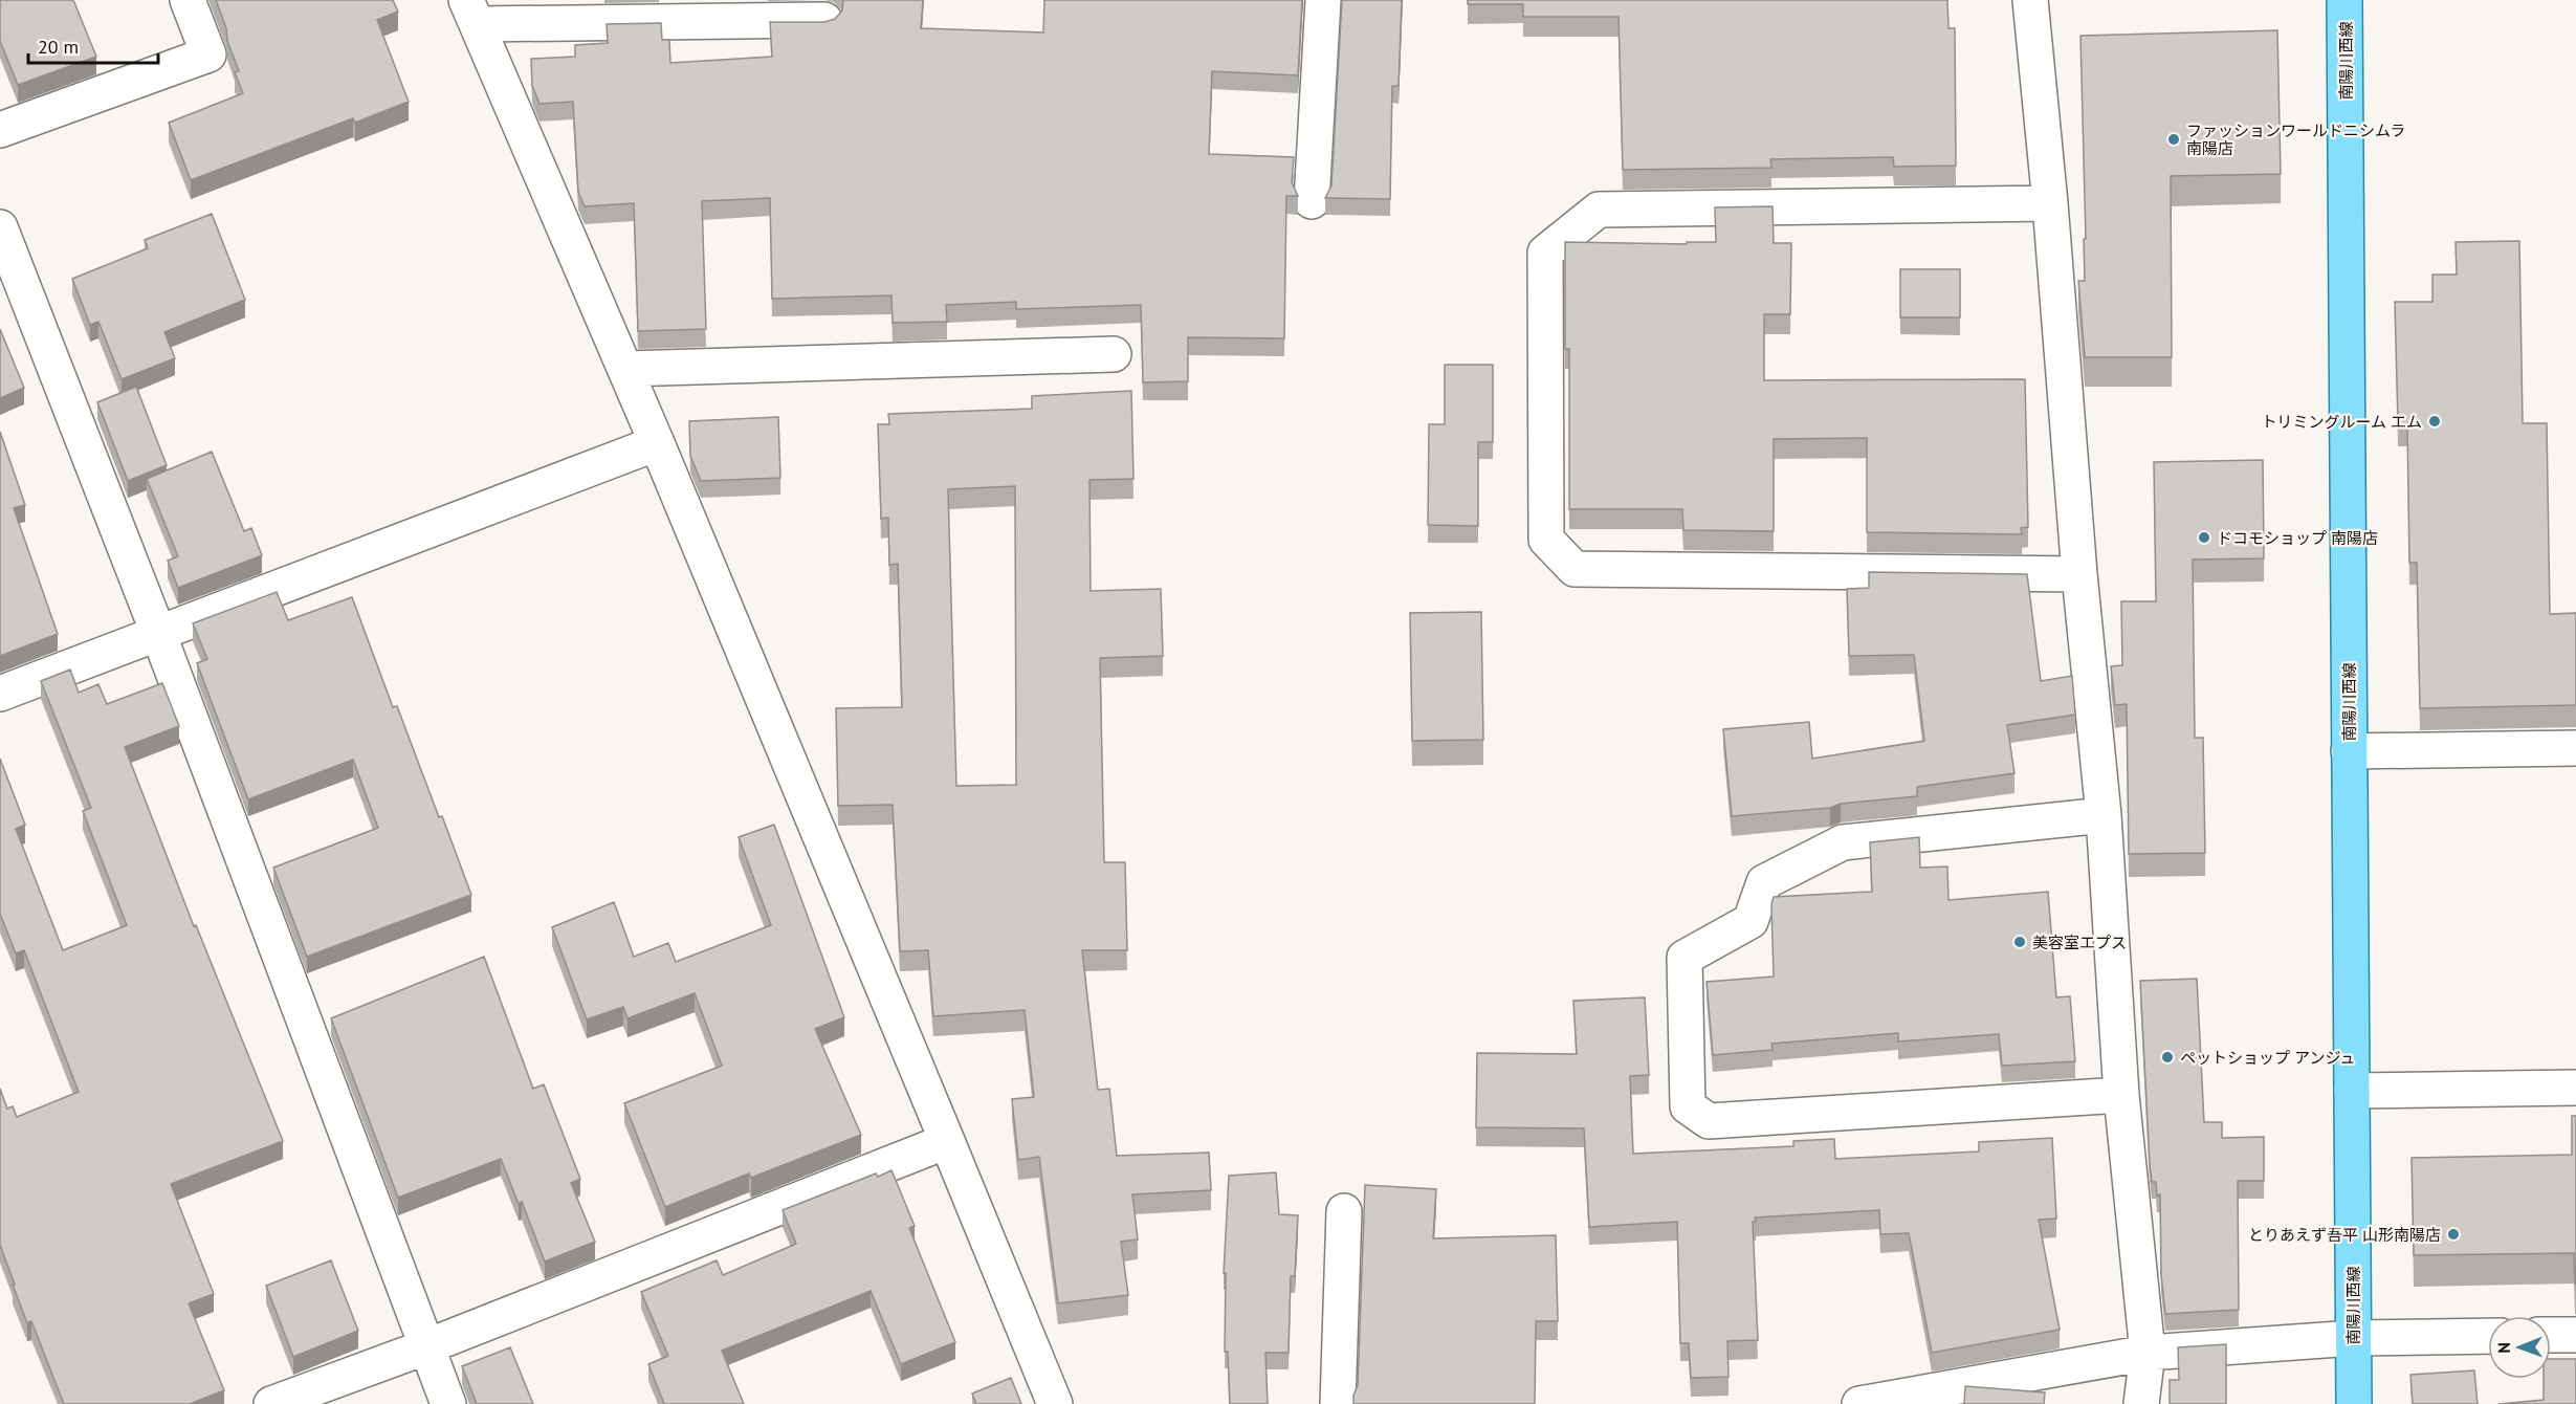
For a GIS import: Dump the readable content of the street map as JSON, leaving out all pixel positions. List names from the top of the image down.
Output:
{
  "streets": {
    "main road": ["南陽川西線"]
  },
  "places": [
    "ファッションワールドニシムラ 南陽店",
    "トリミングルーム エム",
    "ドコモショップ 南陽店",
    "美容室エプス",
    "ペットショップ アンジュ",
    "とりあえず吾平 山形南陽店"
  ],
  "scale_bar": "20 m",
  "north": "left"
}
